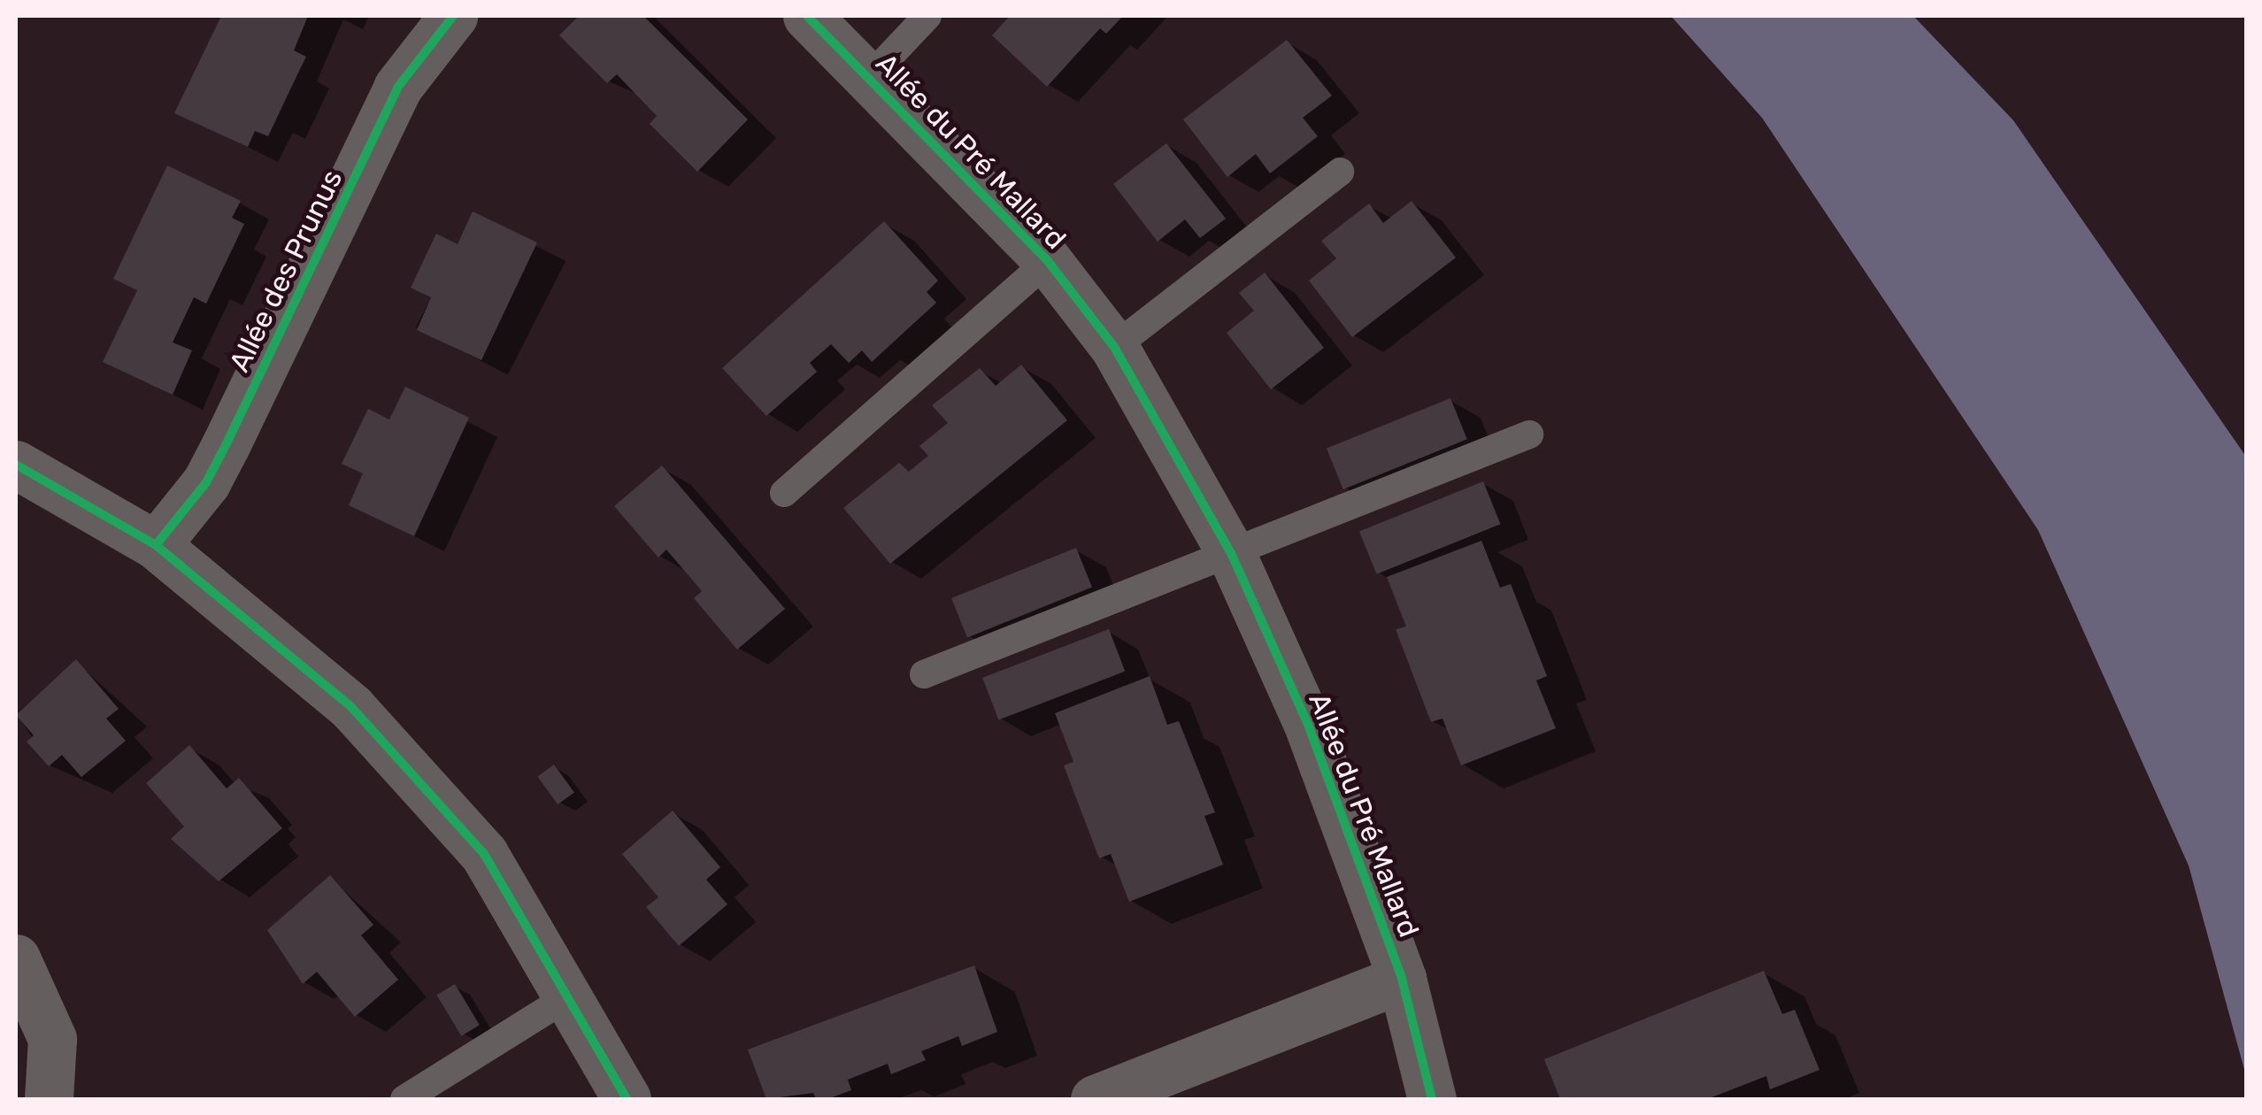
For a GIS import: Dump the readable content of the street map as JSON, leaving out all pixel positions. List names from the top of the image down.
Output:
{
  "streets": {
    "street": ["Allée du Pré Mallard", "Allée des Prunus"]
  }
}
